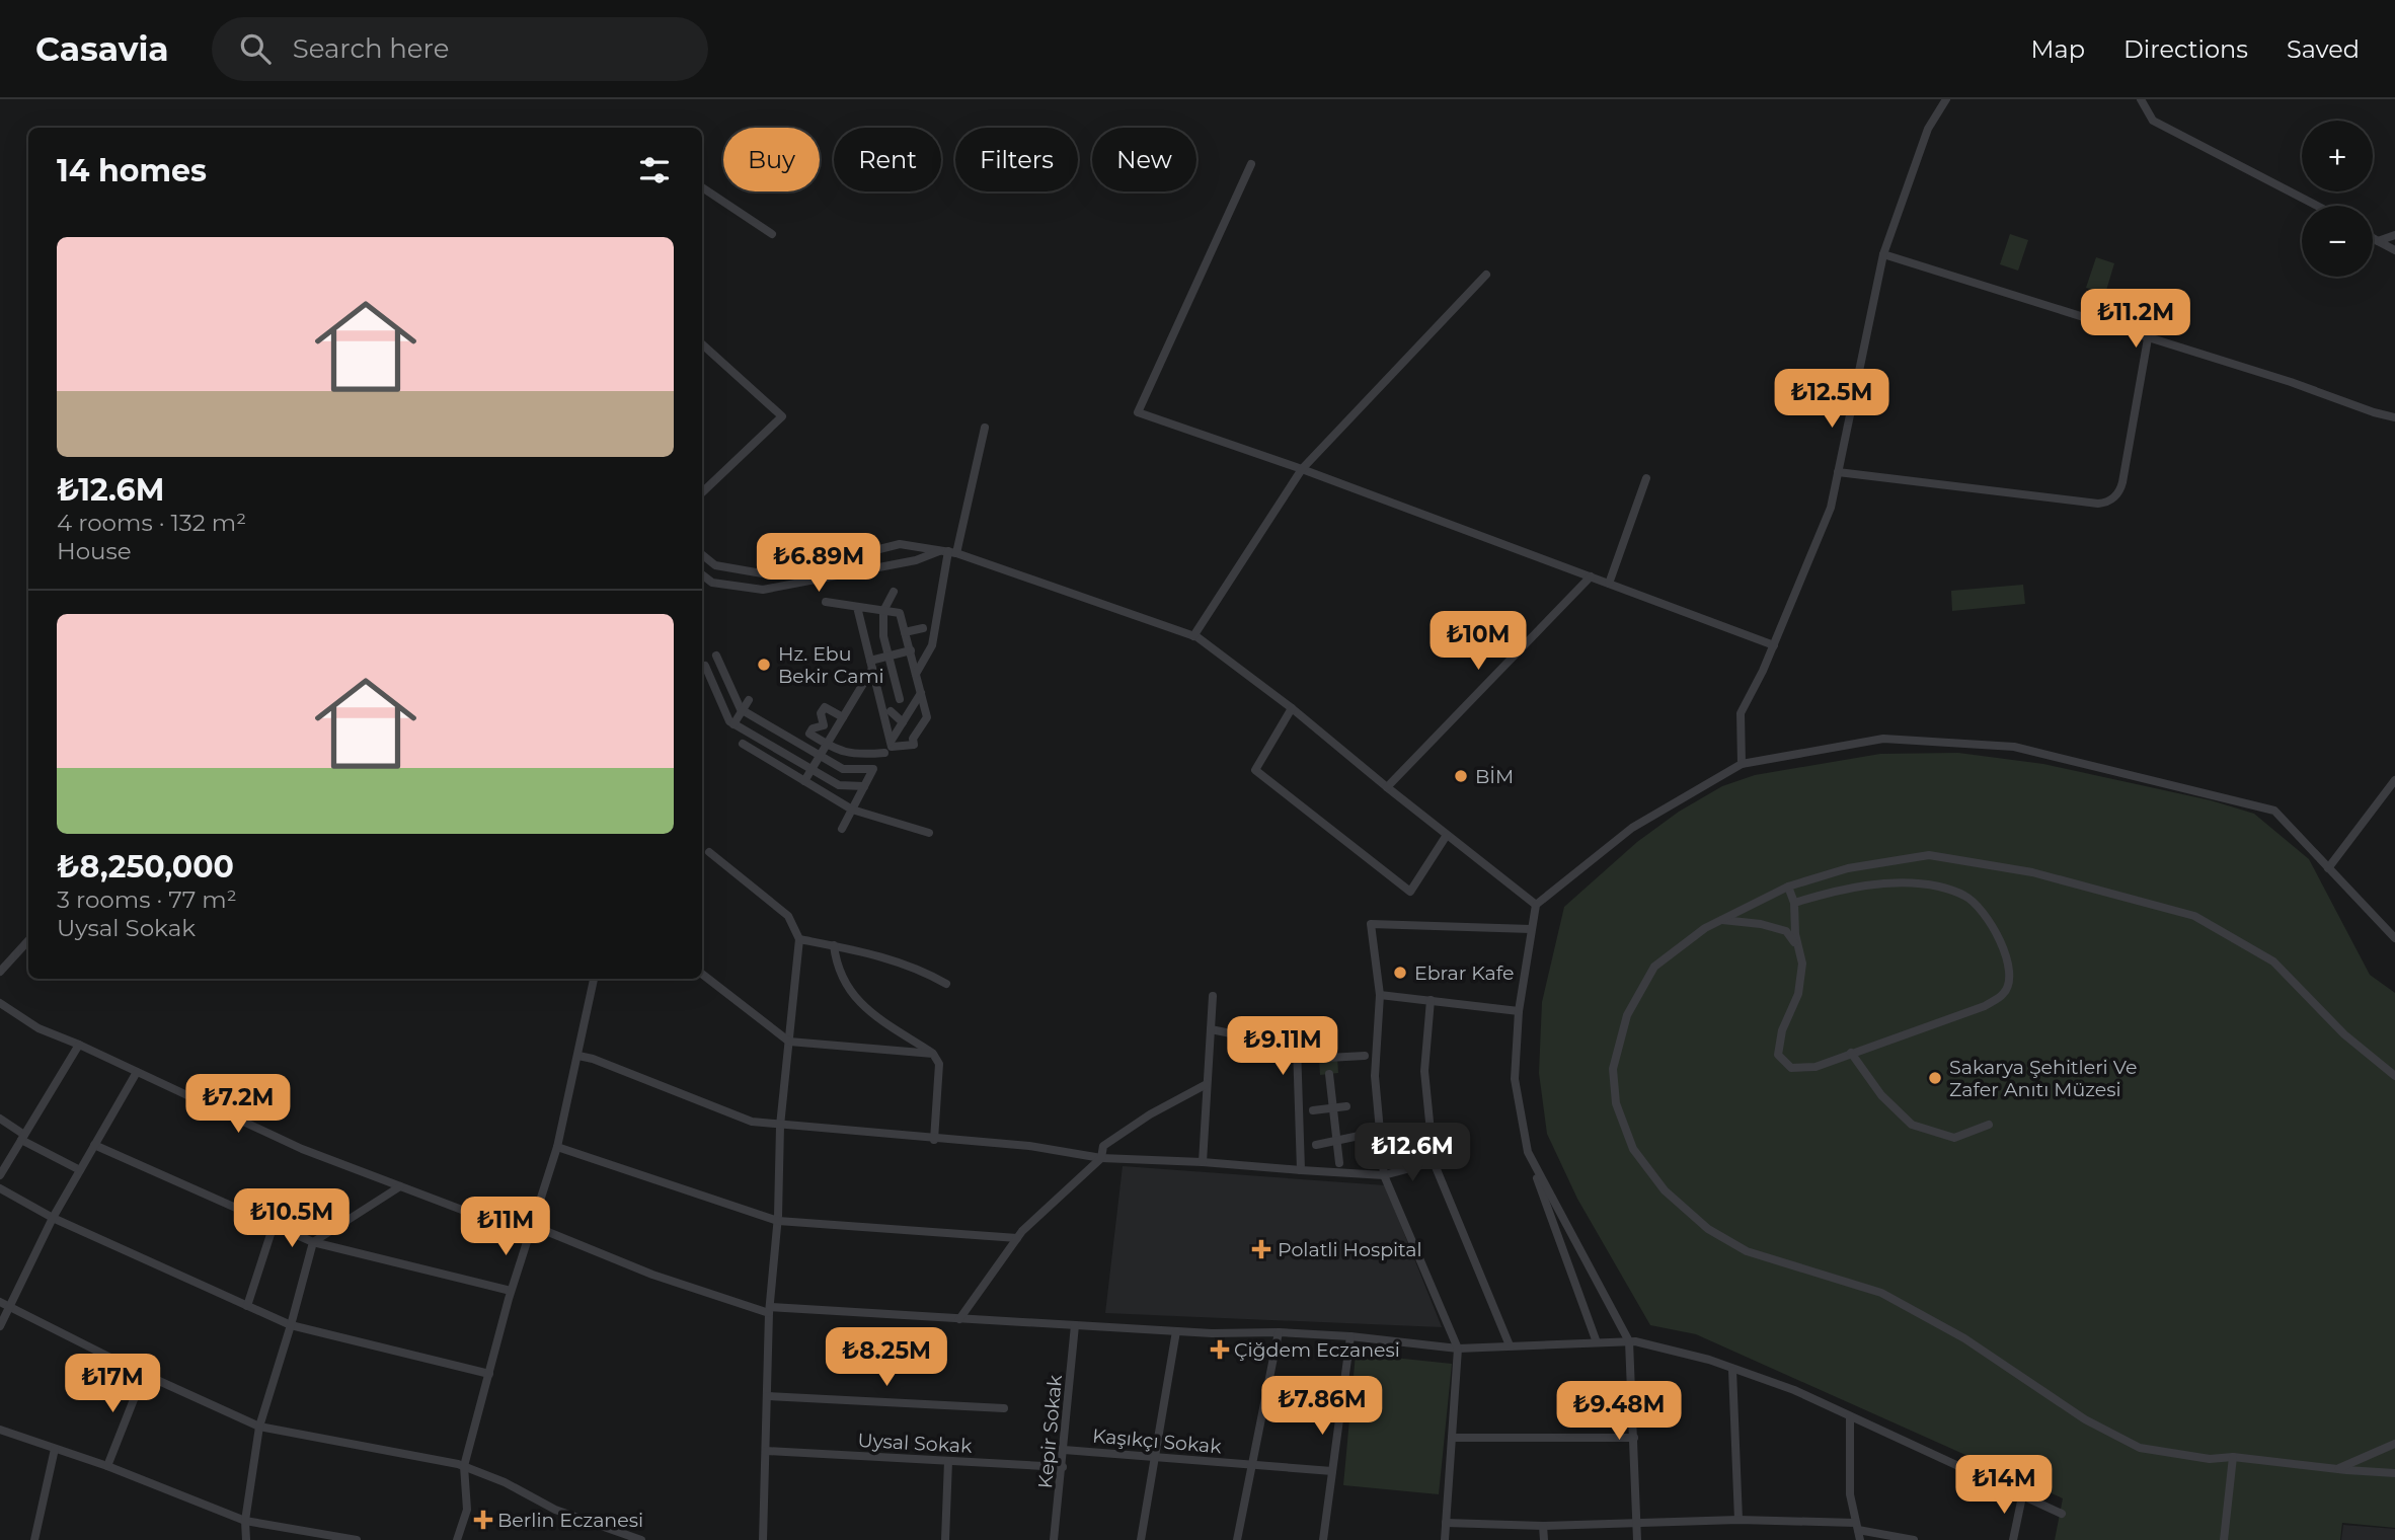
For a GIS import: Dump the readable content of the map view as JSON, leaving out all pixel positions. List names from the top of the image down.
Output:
{
  "streets": {
    "street": ["Kepir Sokak", "Kaşıkçı Sokak", "Uysal Sokak"]
  },
  "crossings": [
    ["Kepir Sokak", "Kaşıkçı Sokak"],
    ["Kepir Sokak", "Uysal Sokak"]
  ],
  "places": {
    "other": [
      "Hz. Ebu Bekir Cami",
      "BİM",
      "Ebrar Kafe",
      "Sakarya Şehitleri Ve Zafer Anıtı Müzesi"
    ],
    "health": ["Polatli Hospital", "Çiğdem Eczanesi", "Berlin Eczanesi"]
  },
  "page": {
    "header": "Casavia",
    "search": "Search here",
    "nav": ["Map", "Directions", "Saved"],
    "map_buttons": ["+", "−"],
    "chip": [
      "Buy",
      "Rent",
      "Filters",
      "New"
    ],
    "heading": "14 homes",
    "list": [
      {
        "name": "₺12.6M",
        "note": "4 rooms · 132 m² · House"
      },
      {
        "name": "₺8,250,000",
        "note": "3 rooms · 77 m² · Uysal Sokak"
      }
    ],
    "price": [
      "₺11.2M",
      "₺12.5M",
      "₺6.89M",
      "₺10M",
      "₺9.11M",
      "₺7.2M",
      "₺12.6M",
      "₺10.5M",
      "₺11M",
      "₺8.25M",
      "₺17M",
      "₺7.86M",
      "₺9.48M",
      "₺14M"
    ]
  }
}
